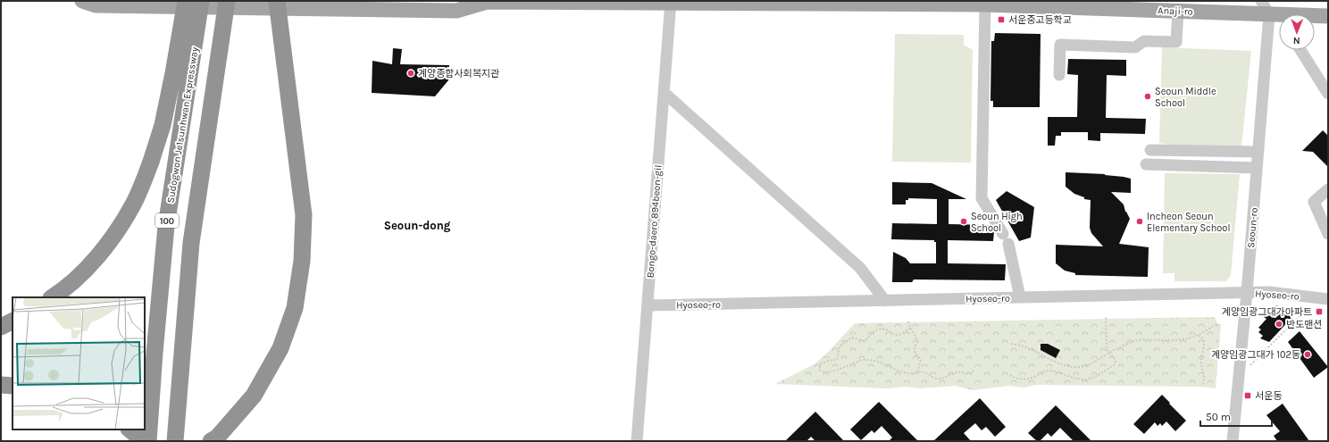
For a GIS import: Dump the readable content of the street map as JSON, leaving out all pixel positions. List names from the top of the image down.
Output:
{
  "streets": {
    "highway": ["Sudogwon Je1sunhwan Expressway", "100"],
    "main road": ["Anaji-ro"],
    "street": ["Bongo-daero 894beon-gil", "Seoun-ro", "Hyoseo-ro"]
  },
  "crossings": [
    ["Anaji-ro", "Bongo-daero 894beon-gil"],
    ["Anaji-ro", "Seoun-ro"],
    ["Bongo-daero 894beon-gil", "Hyoseo-ro"],
    ["Seoun-ro", "Hyoseo-ro"]
  ],
  "districts": ["Seoun-dong"],
  "places": {
    "transit": ["서운중고등학교", "계양임광그대가아파트", "서운동"],
    "other": [
      "계양종합사회복지관",
      "Seoun Middle School",
      "Seoun High School",
      "Incheon Seoun Elementary School",
      "반도맨션",
      "계양임광그대가 102동"
    ]
  },
  "scale_bar": "50 m",
  "north": "bottom"
}
